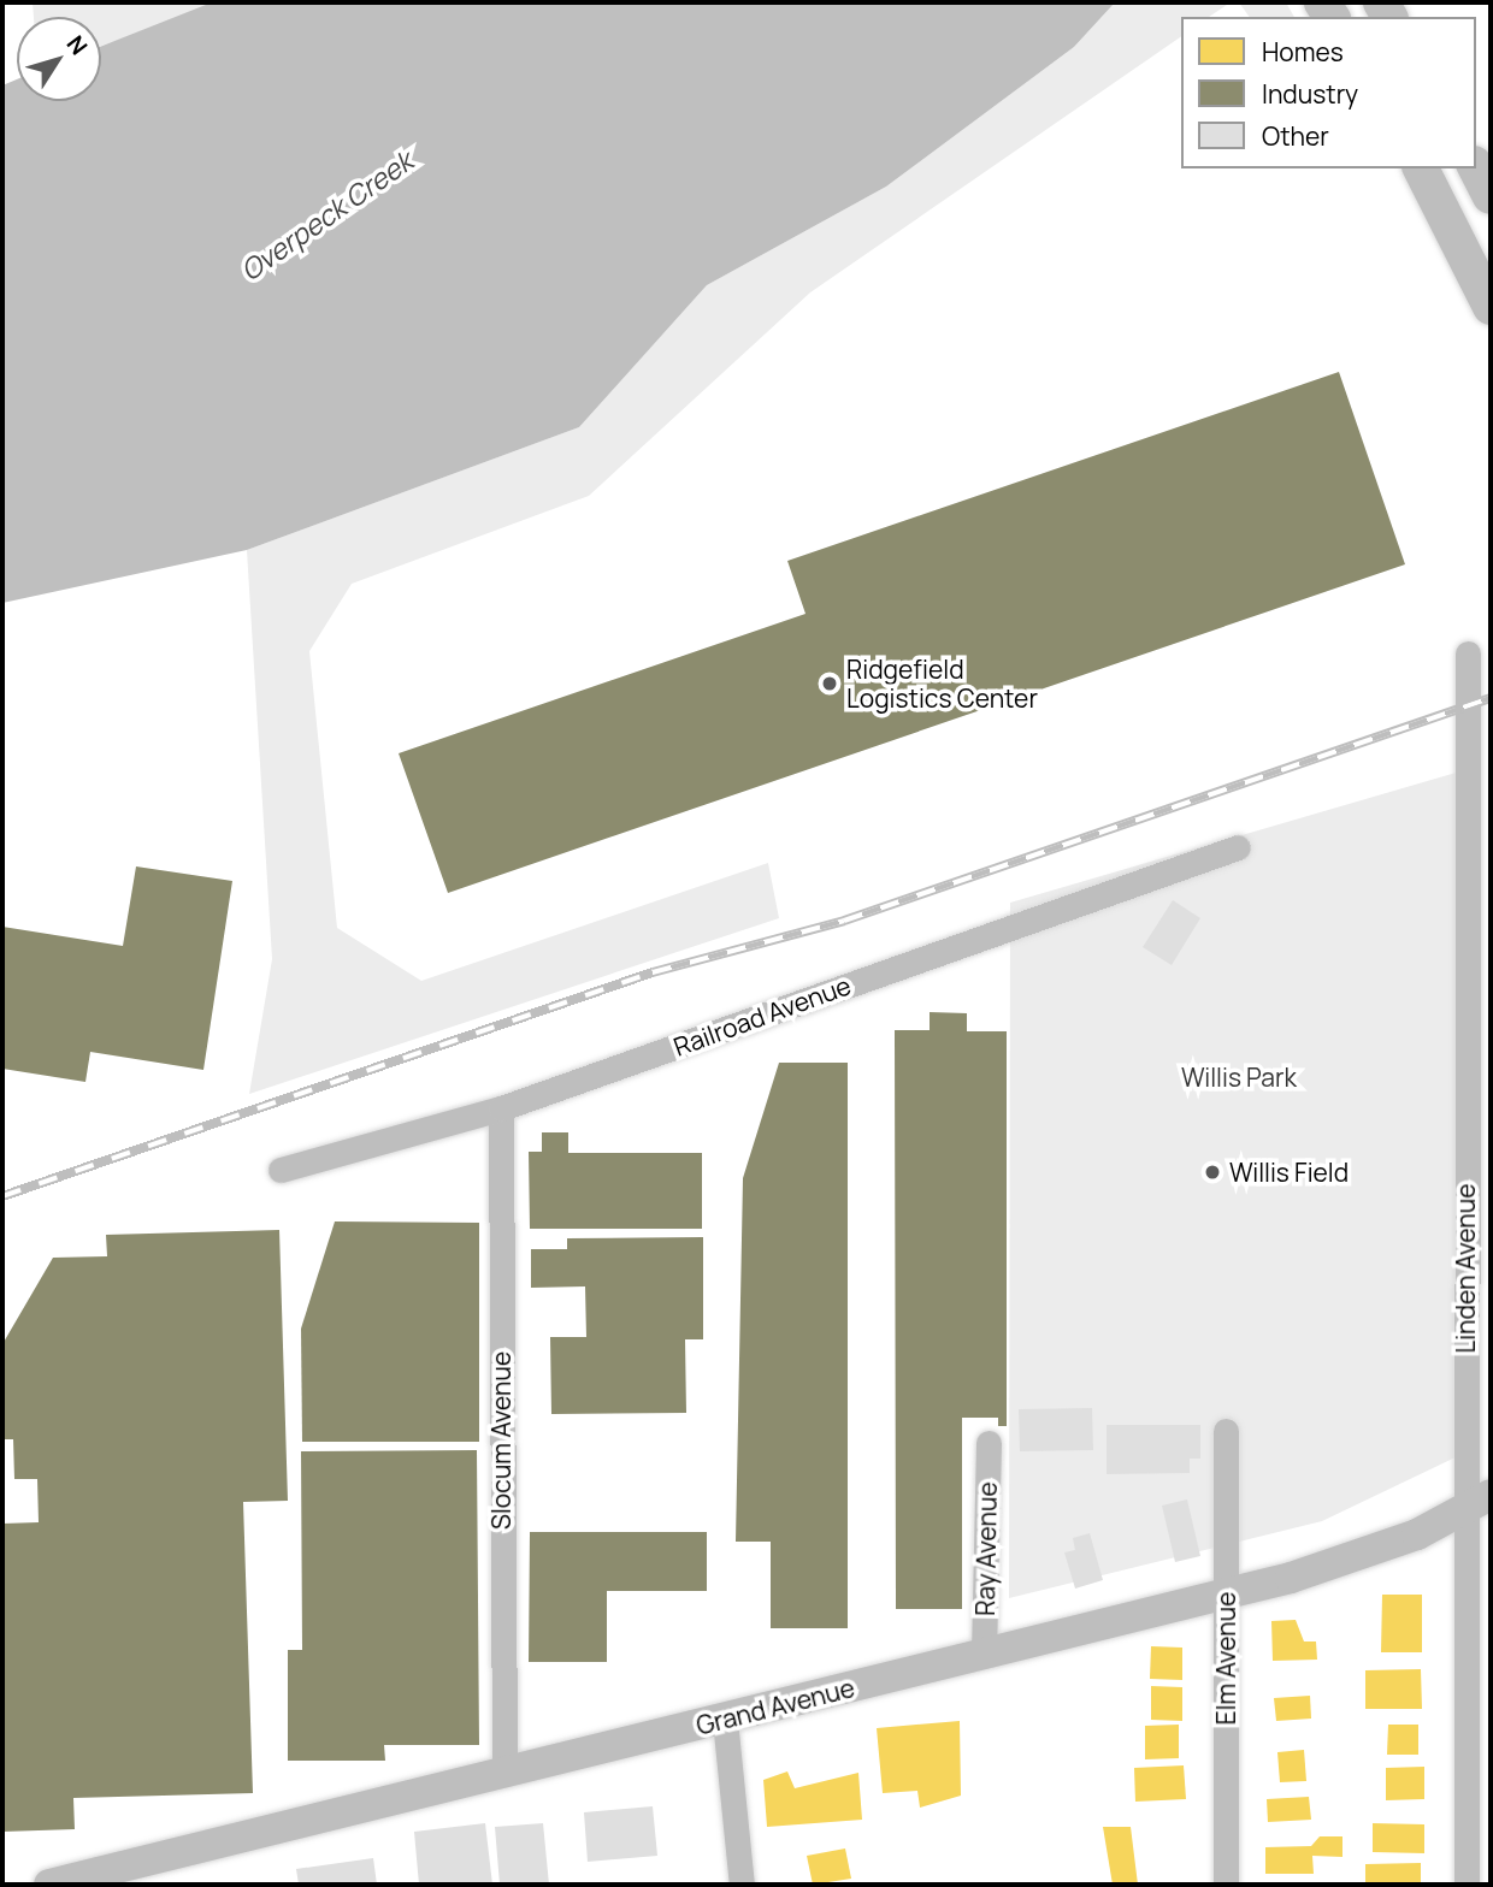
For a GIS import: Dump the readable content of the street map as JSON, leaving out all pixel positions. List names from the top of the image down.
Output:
{
  "streets": {
    "main road": ["Grand Avenue"],
    "street": [
      "Railroad Avenue",
      "Linden Avenue",
      "Slocum Avenue",
      "Ray Avenue",
      "Elm Avenue"
    ]
  },
  "crossings": [
    ["Railroad Avenue", "Slocum Avenue"],
    ["Linden Avenue", "Grand Avenue"],
    ["Slocum Avenue", "Grand Avenue"],
    ["Ray Avenue", "Grand Avenue"],
    ["Elm Avenue", "Grand Avenue"]
  ],
  "water": ["Overpeck Creek"],
  "parks": ["Willis Park"],
  "places": ["Ridgefield Logistics Center", "Willis Field"],
  "legend": ["Homes", "Industry", "Other"],
  "north": "top right"
}
